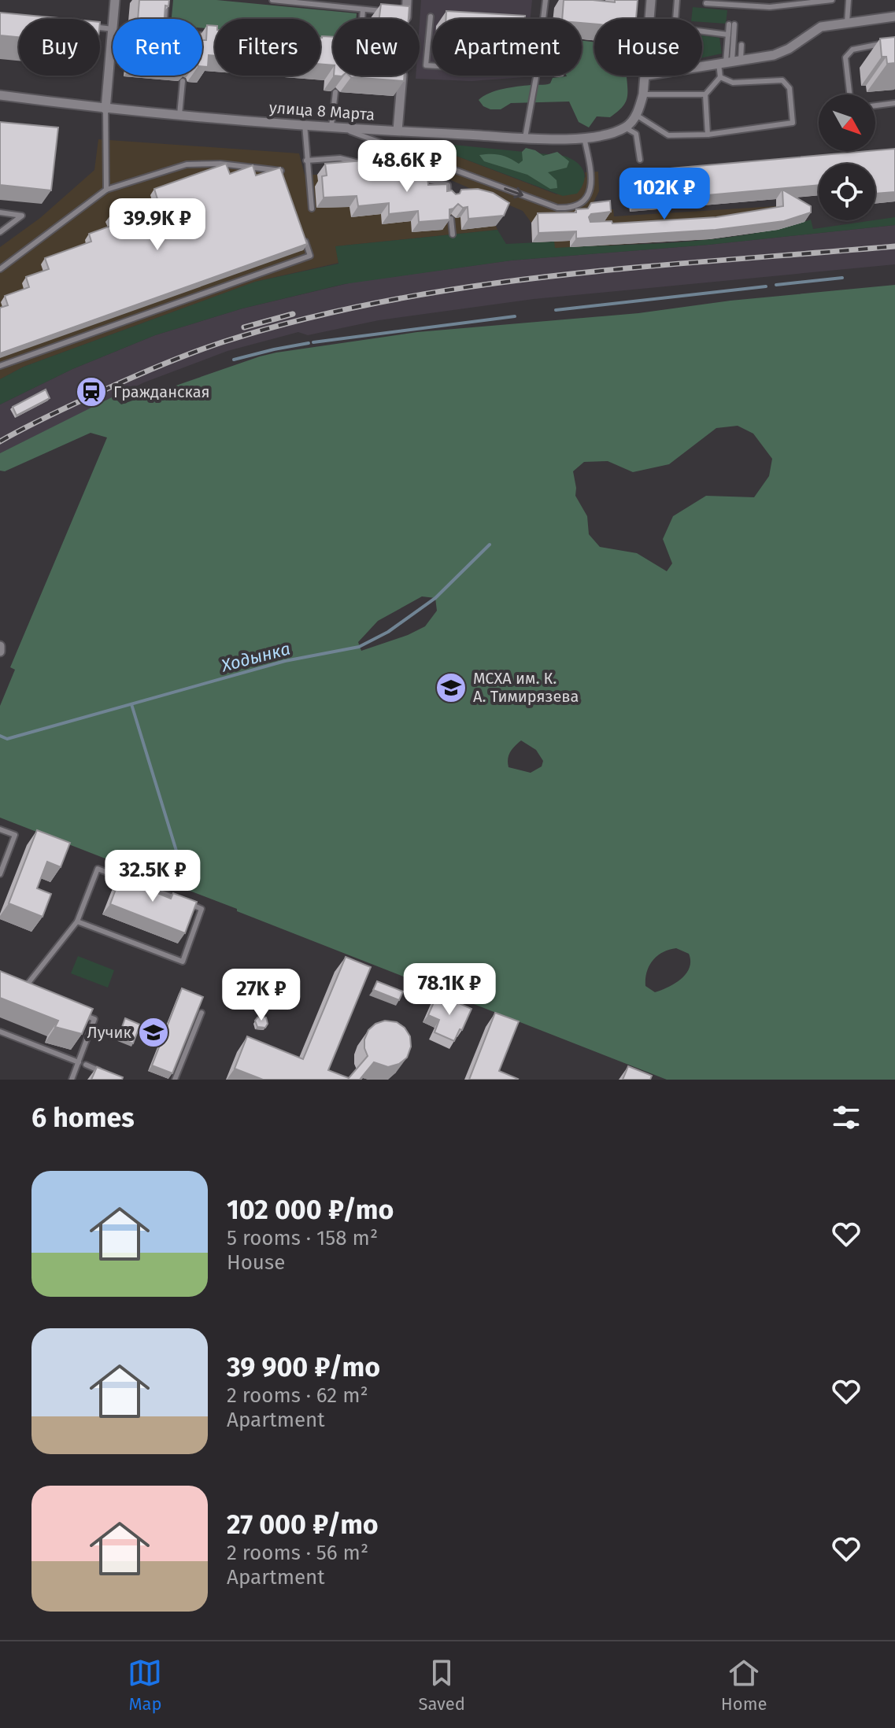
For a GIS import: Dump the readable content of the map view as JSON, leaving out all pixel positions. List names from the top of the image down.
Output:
{
  "streets": {
    "street": ["улица 8 Марта"]
  },
  "water": ["Ходынка"],
  "places": {
    "station": ["Гражданская"],
    "school or university": ["МСХА им. К. А. Тимирязева", "Лучик"]
  },
  "north": "bottom right",
  "page": {
    "chip": [
      "Buy",
      "Rent",
      "Filters",
      "New",
      "Apartment",
      "House"
    ],
    "price": [
      "48.6K ₽",
      "102K ₽",
      "39.9K ₽",
      "32.5K ₽",
      "78.1K ₽",
      "27K ₽"
    ],
    "heading": "6 homes",
    "list": [
      {
        "name": "102 000 ₽/mo",
        "note": "5 rooms · 158 m² · House"
      },
      {
        "name": "39 900 ₽/mo",
        "note": "2 rooms · 62 m² · Apartment"
      },
      {
        "name": "27 000 ₽/mo",
        "note": "2 rooms · 56 m² · Apartment"
      }
    ],
    "tabs": ["Map", "Saved", "Home"]
  }
}
